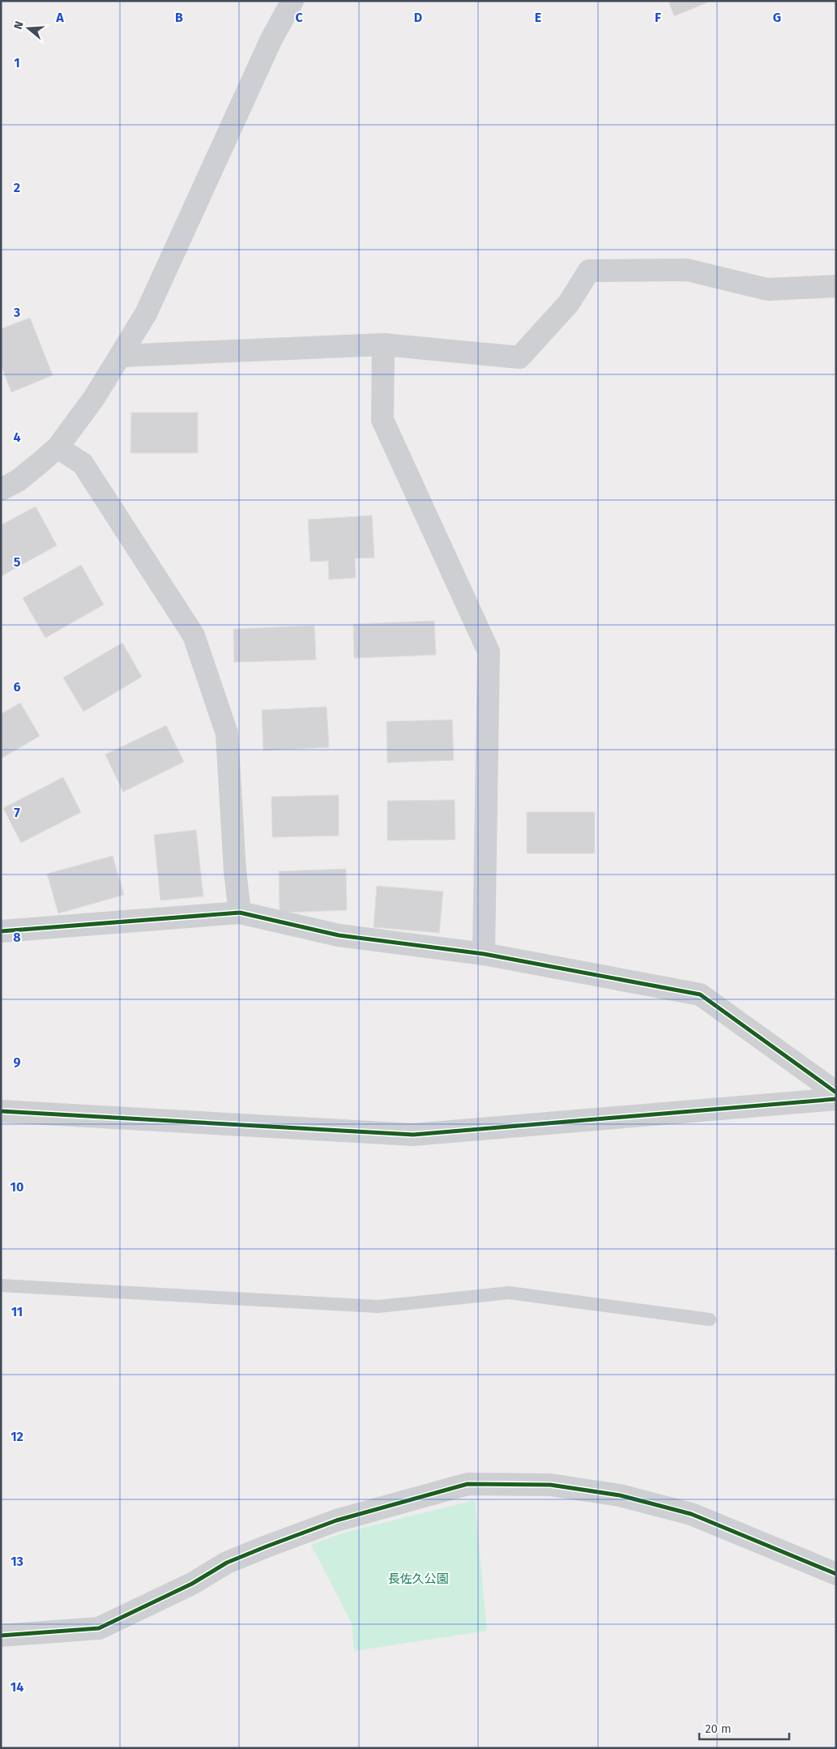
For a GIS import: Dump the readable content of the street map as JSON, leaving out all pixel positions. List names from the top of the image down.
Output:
{
  "parks": ["長佐久公園"],
  "scale_bar": "20 m",
  "north": "left",
  "grid": {
    "columns": [
      "A",
      "B",
      "C",
      "D",
      "E",
      "F",
      "G"
    ],
    "rows": [
      "1",
      "2",
      "3",
      "4",
      "5",
      "6",
      "7",
      "8",
      "9",
      "10",
      "11",
      "12",
      "13",
      "14"
    ]
  }
}
